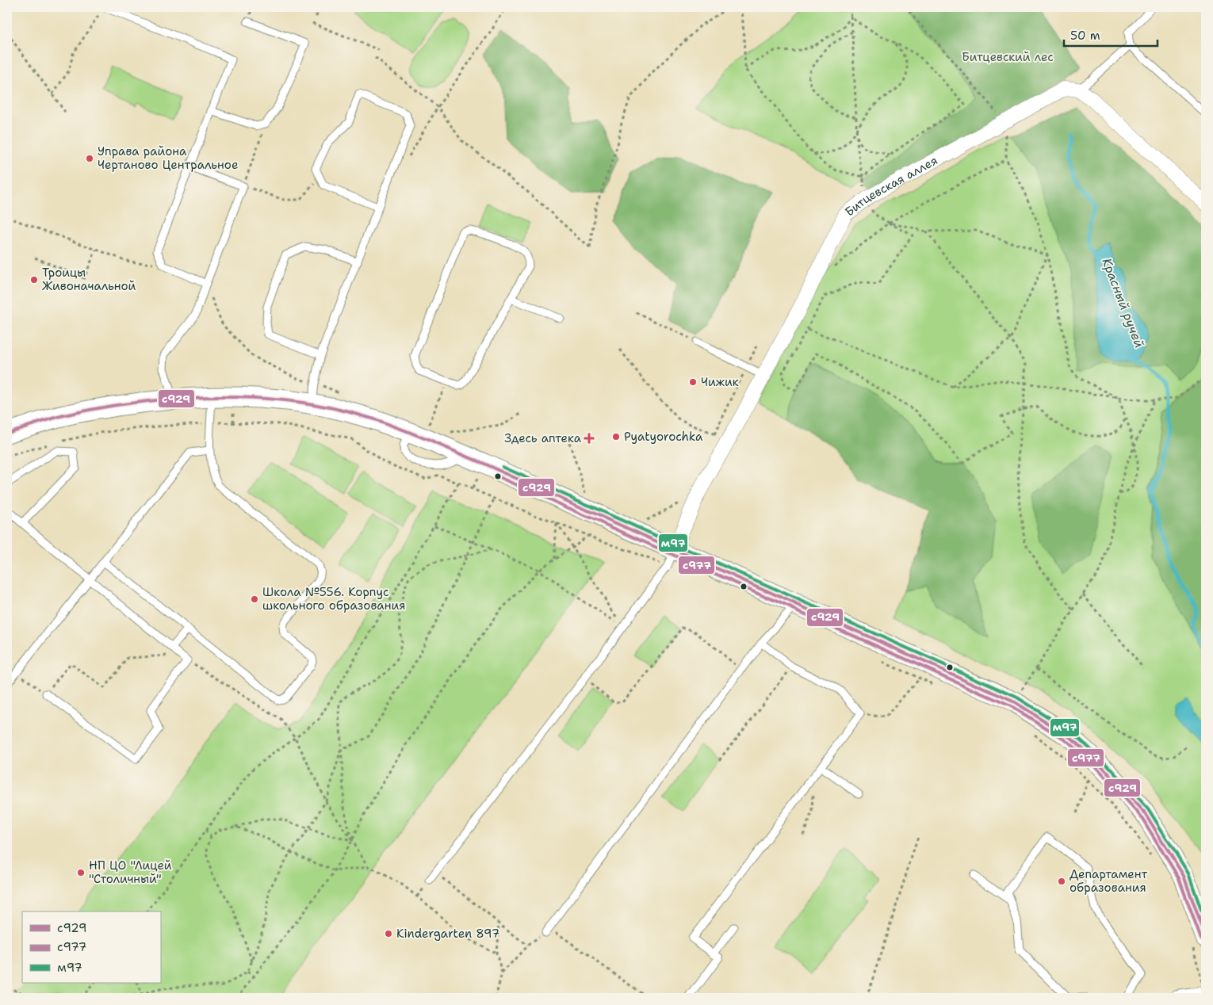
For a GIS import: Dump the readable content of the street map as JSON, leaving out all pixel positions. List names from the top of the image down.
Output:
{
  "streets": {
    "street": ["Битцевская аллея"]
  },
  "water": ["Красный ручей"],
  "parks": ["Битцевский лес"],
  "places": {
    "other": [
      "Управа района Чертаново Центральное",
      "Троицы Живоначальной",
      "Чижик",
      "Pyatyorochka",
      "Школа №556. Корпус школьного образования",
      "НП ЦО \"Лицей \"Столичный\"",
      "Департамент образования",
      "Kindergarten 897"
    ],
    "health": ["Здесь аптека"]
  },
  "lines": ["transit line с929", "transit line м97", "transit line с977"],
  "legend": ["с929", "с977", "м97"],
  "scale_bar": "50 m"
}
